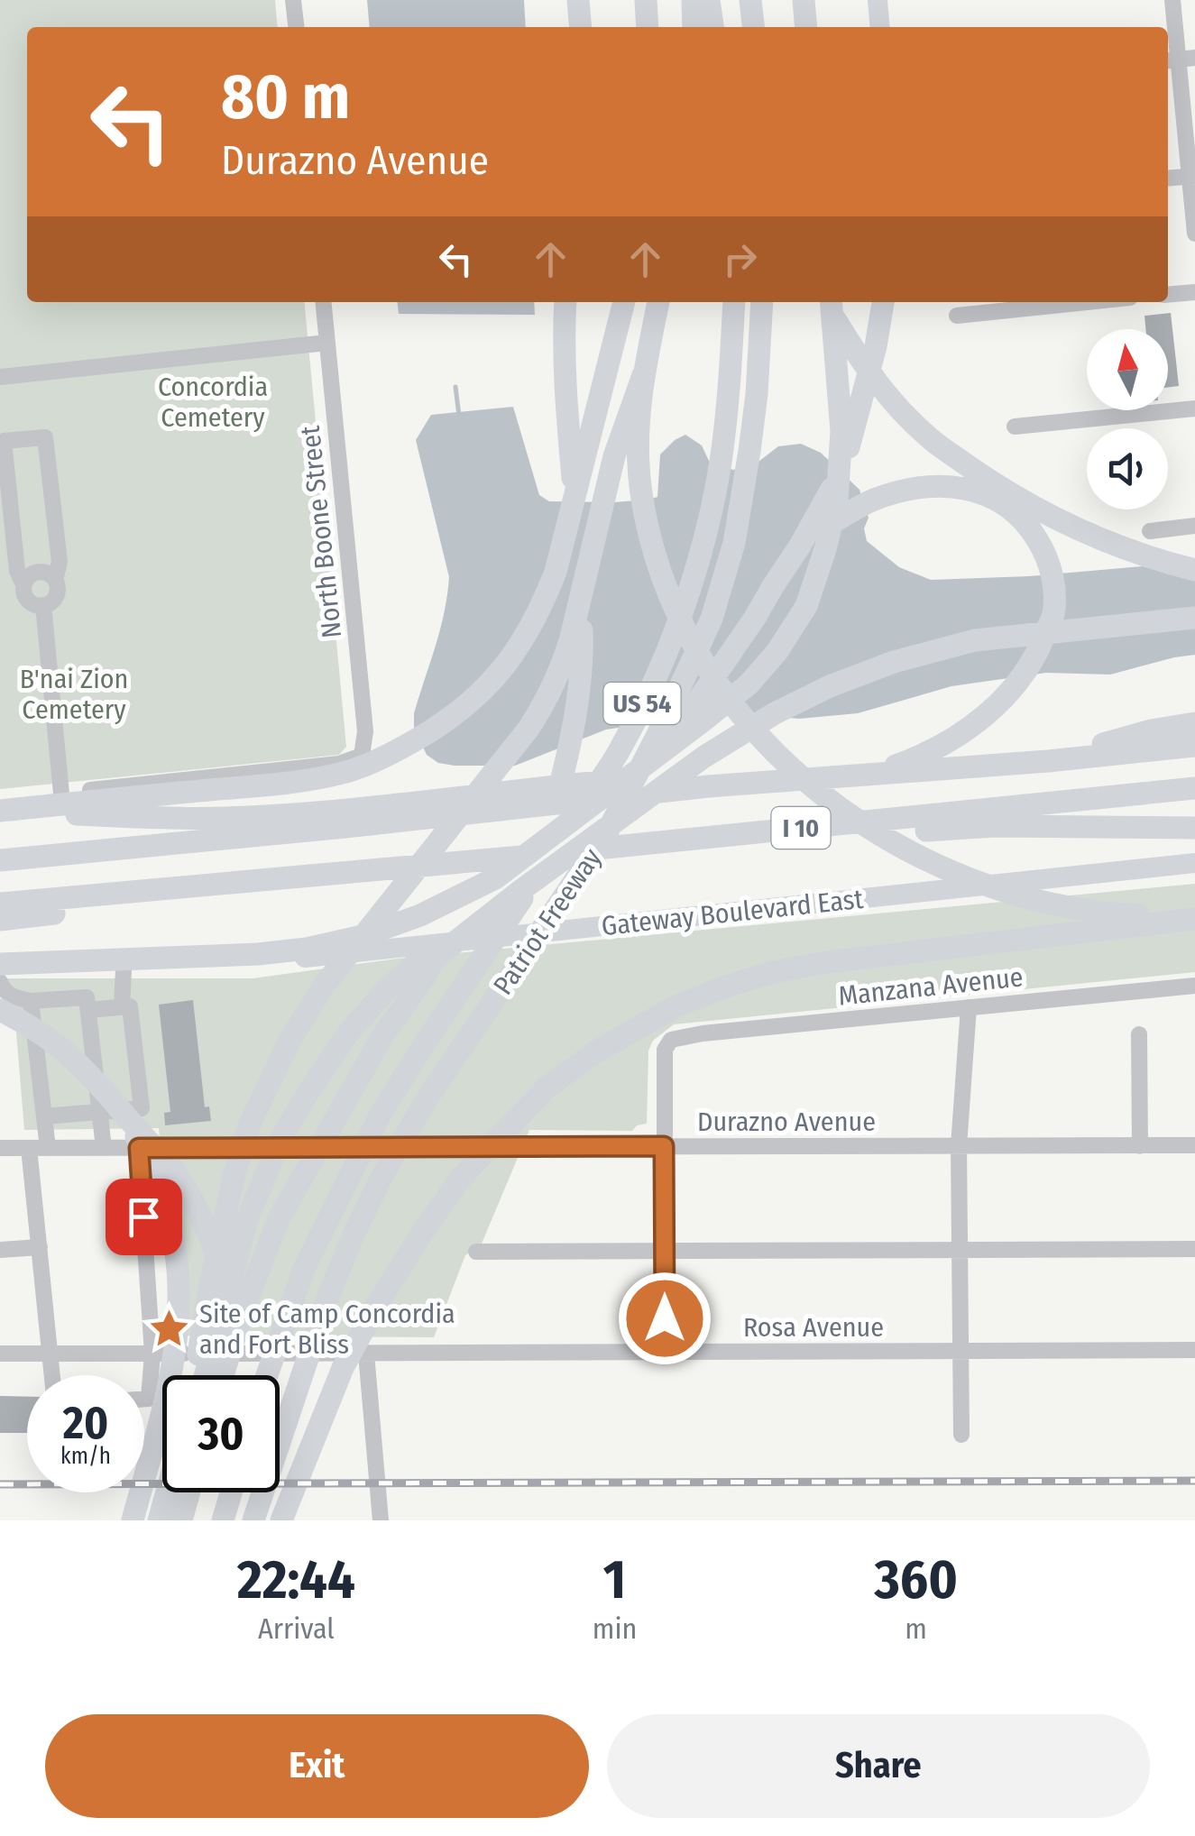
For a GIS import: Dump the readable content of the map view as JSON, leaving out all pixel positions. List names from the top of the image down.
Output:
{
  "streets": {
    "highway": ["US 54", "I 10", "Patriot Freeway"],
    "main road": ["Gateway Boulevard East"],
    "street": [
      "North Boone Street",
      "Manzana Avenue",
      "Durazno Avenue",
      "Rosa Avenue"
    ]
  },
  "crossings": [
    ["Manzana Avenue", "Durazno Avenue"]
  ],
  "parks": ["Concordia Cemetery", "B'nai Zion Cemetery"],
  "places": {
    "place": ["Site of Camp Concordia and Fort Bliss"]
  },
  "north": "top",
  "page": {
    "turn": ["80 m", "Durazno Avenue"],
    "speed": "20 km/h",
    "limit": "30",
    "eta": [
      "22:44",
      "Arrival",
      "1",
      "min",
      "360",
      "m"
    ],
    "buttons": ["Exit", "Share"]
  }
}
